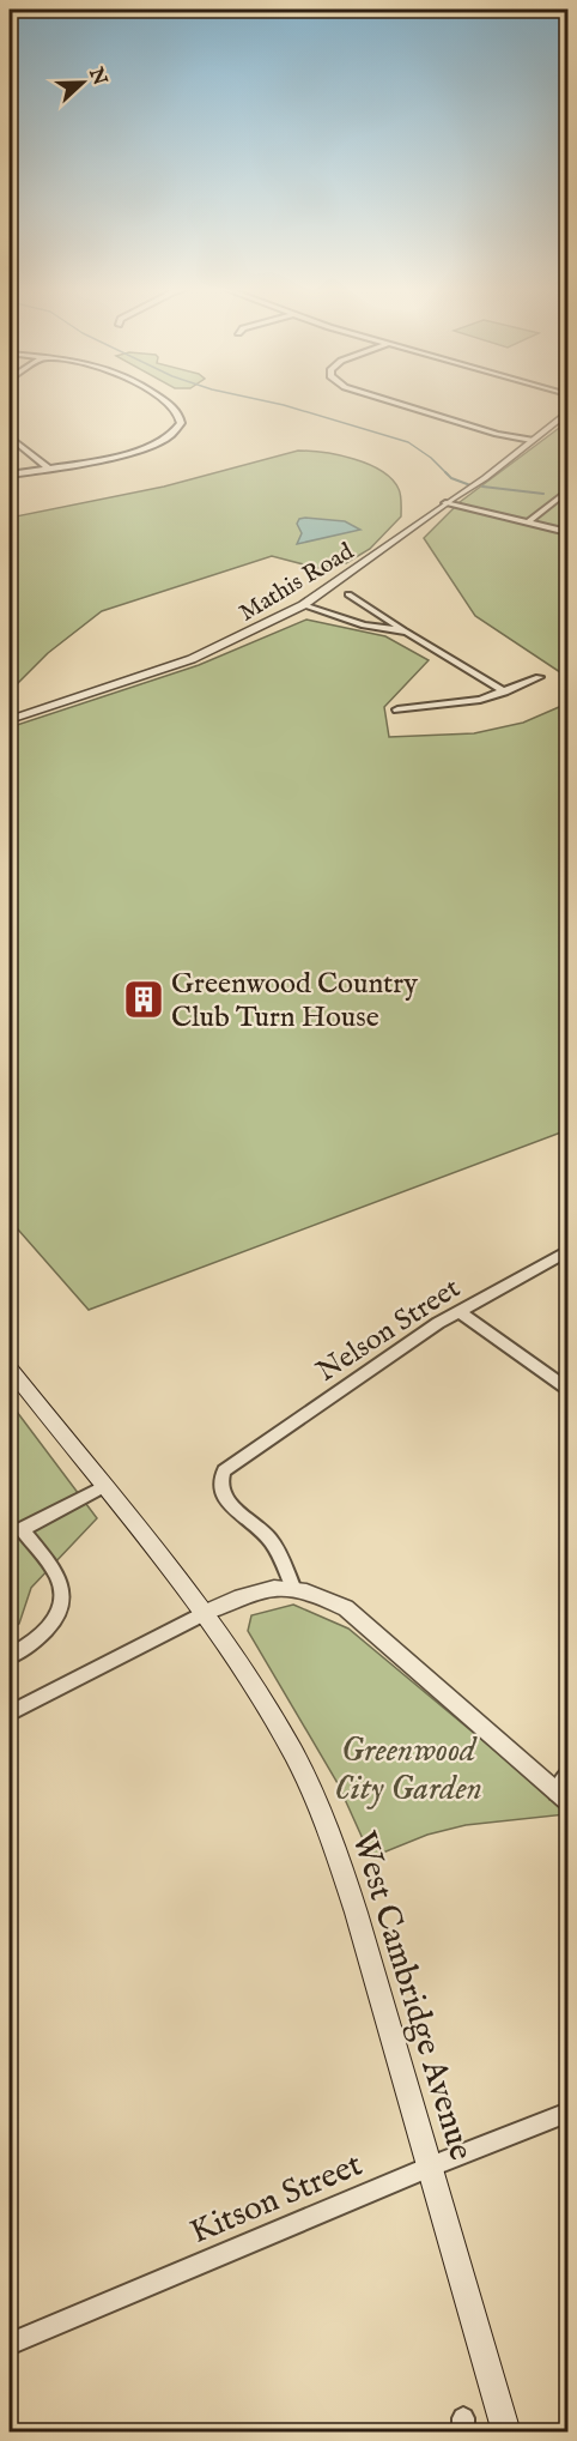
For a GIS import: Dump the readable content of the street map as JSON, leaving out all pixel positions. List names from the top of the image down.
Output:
{
  "streets": {
    "main road": ["West Cambridge Avenue"],
    "street": ["Mathis Road", "Nelson Street", "Kitson Street"]
  },
  "crossings": [
    ["West Cambridge Avenue", "Kitson Street"]
  ],
  "parks": ["Greenwood City Garden"],
  "places": {
    "building": ["Greenwood Country Club Turn House"]
  },
  "north": "right"
}
